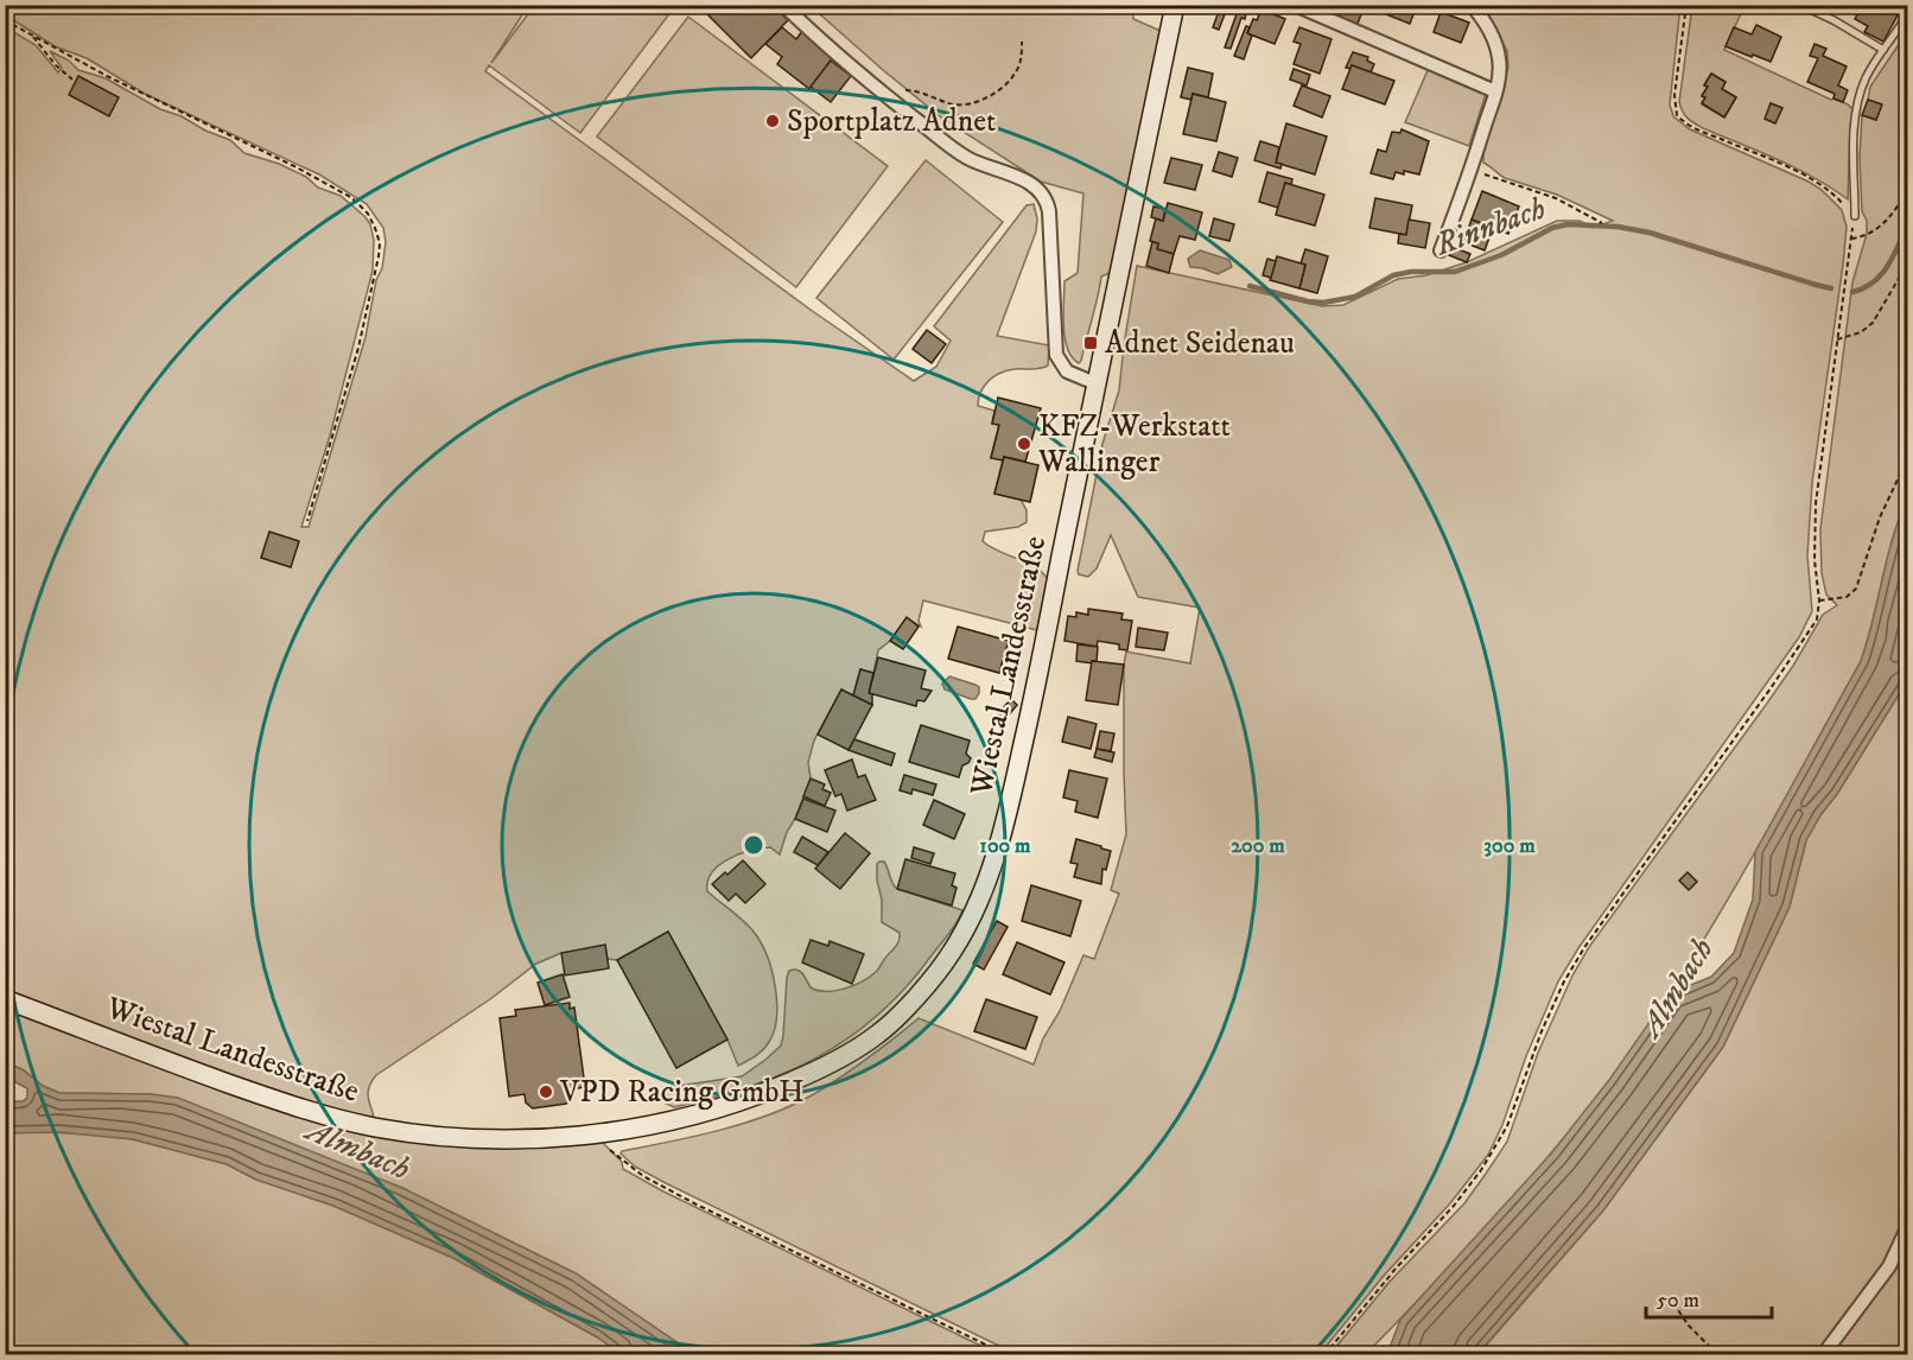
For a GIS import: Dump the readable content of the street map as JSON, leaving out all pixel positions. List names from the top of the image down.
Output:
{
  "streets": {
    "main road": ["Wiestal Landesstraße"]
  },
  "water": ["Rinnbach", "Almbach"],
  "places": {
    "other": ["Sportplatz Adnet", "KFZ-Werkstatt Wallinger", "VPD Racing GmbH"],
    "transit": ["Adnet Seidenau"]
  },
  "scale_bar": "50 m",
  "rings": ["100 m", "200 m", "300 m"]
}
